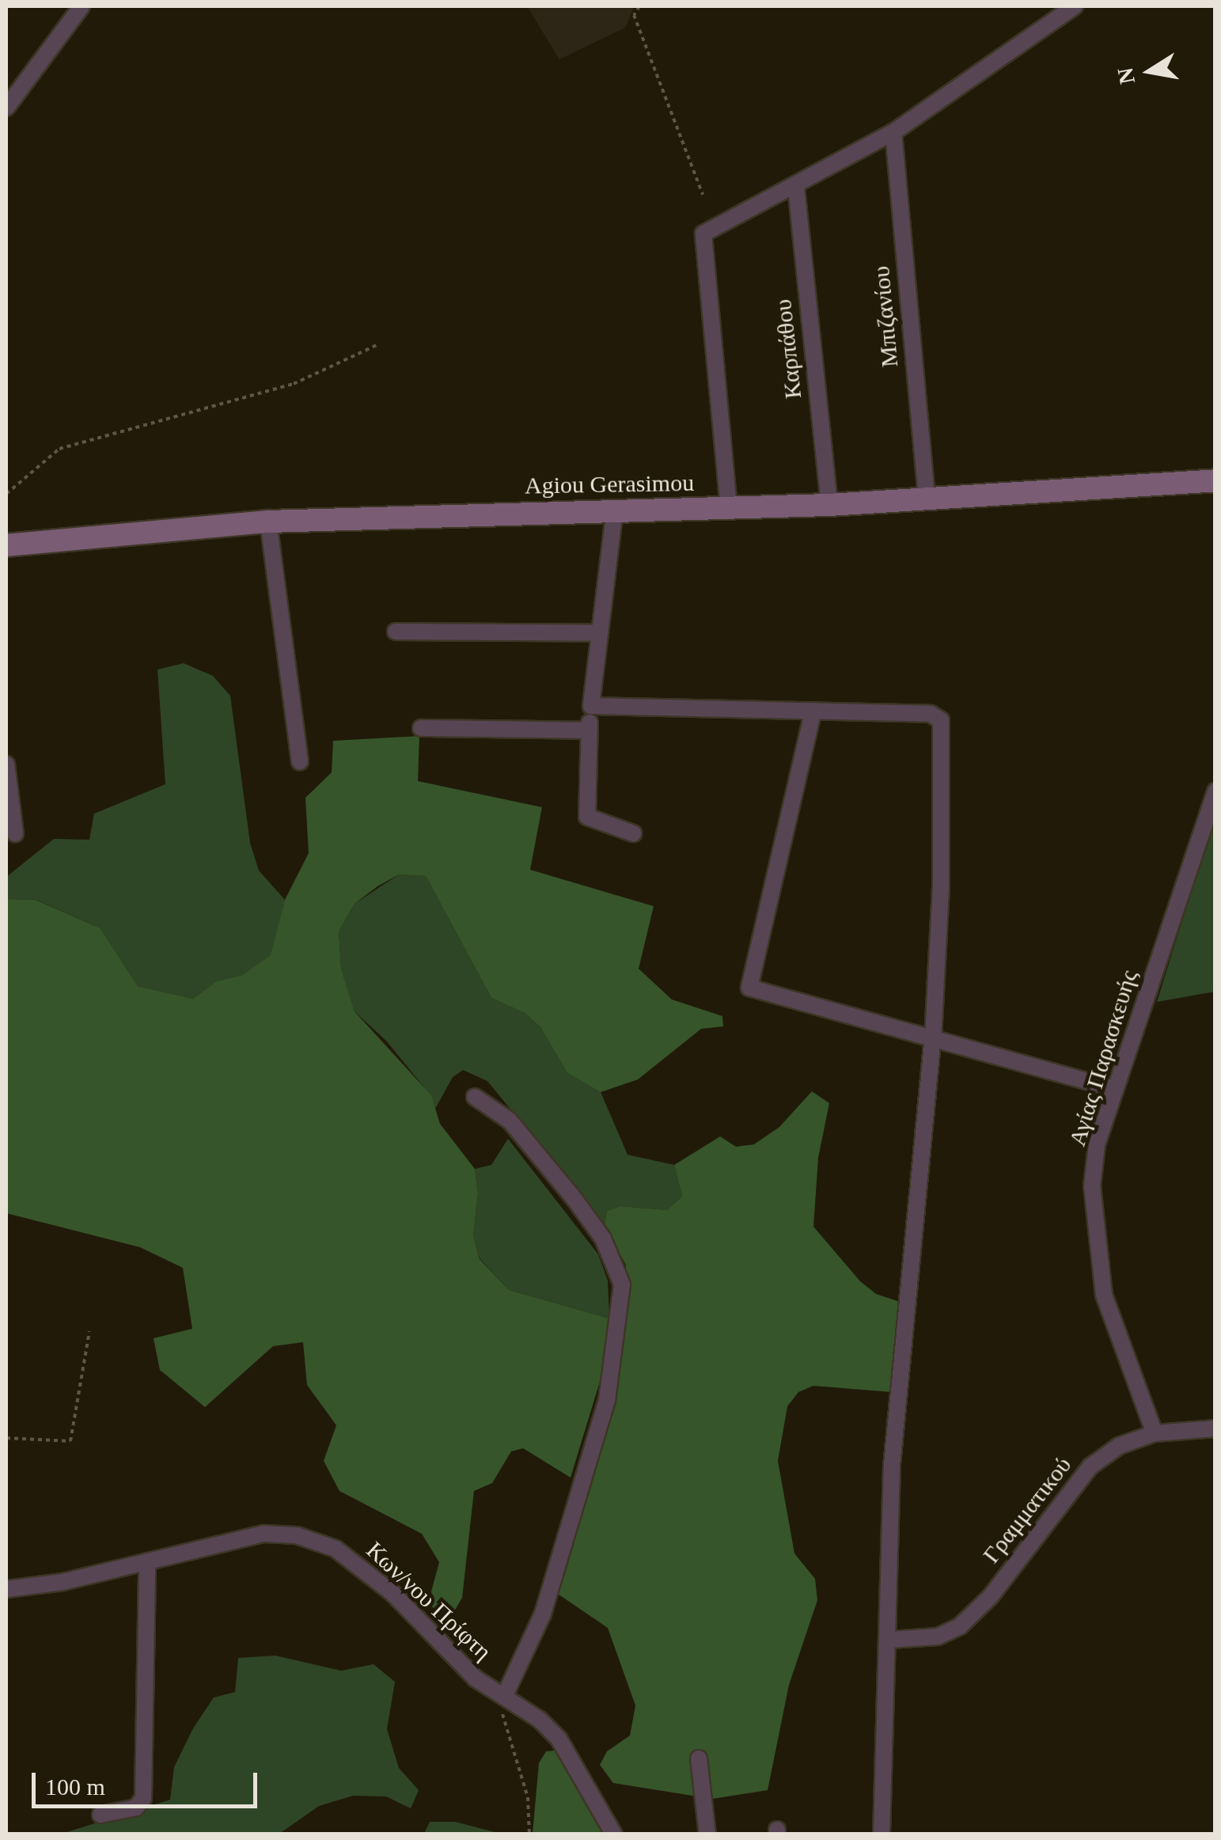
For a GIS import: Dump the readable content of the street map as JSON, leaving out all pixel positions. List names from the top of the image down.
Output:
{
  "streets": {
    "street": [
      "Μπιζανίου",
      "Καρπάθου",
      "Agiou Gerasimou",
      "Αγίας Παρασκευής",
      "Γραμματικού",
      "Κων/νου Πρίφτη"
    ]
  },
  "crossings": [
    ["Μπιζανίου", "Agiou Gerasimou"],
    ["Καρπάθου", "Agiou Gerasimou"],
    ["Αγίας Παρασκευής", "Γραμματικού"]
  ],
  "scale_bar": "100 m",
  "north": "left"
}
